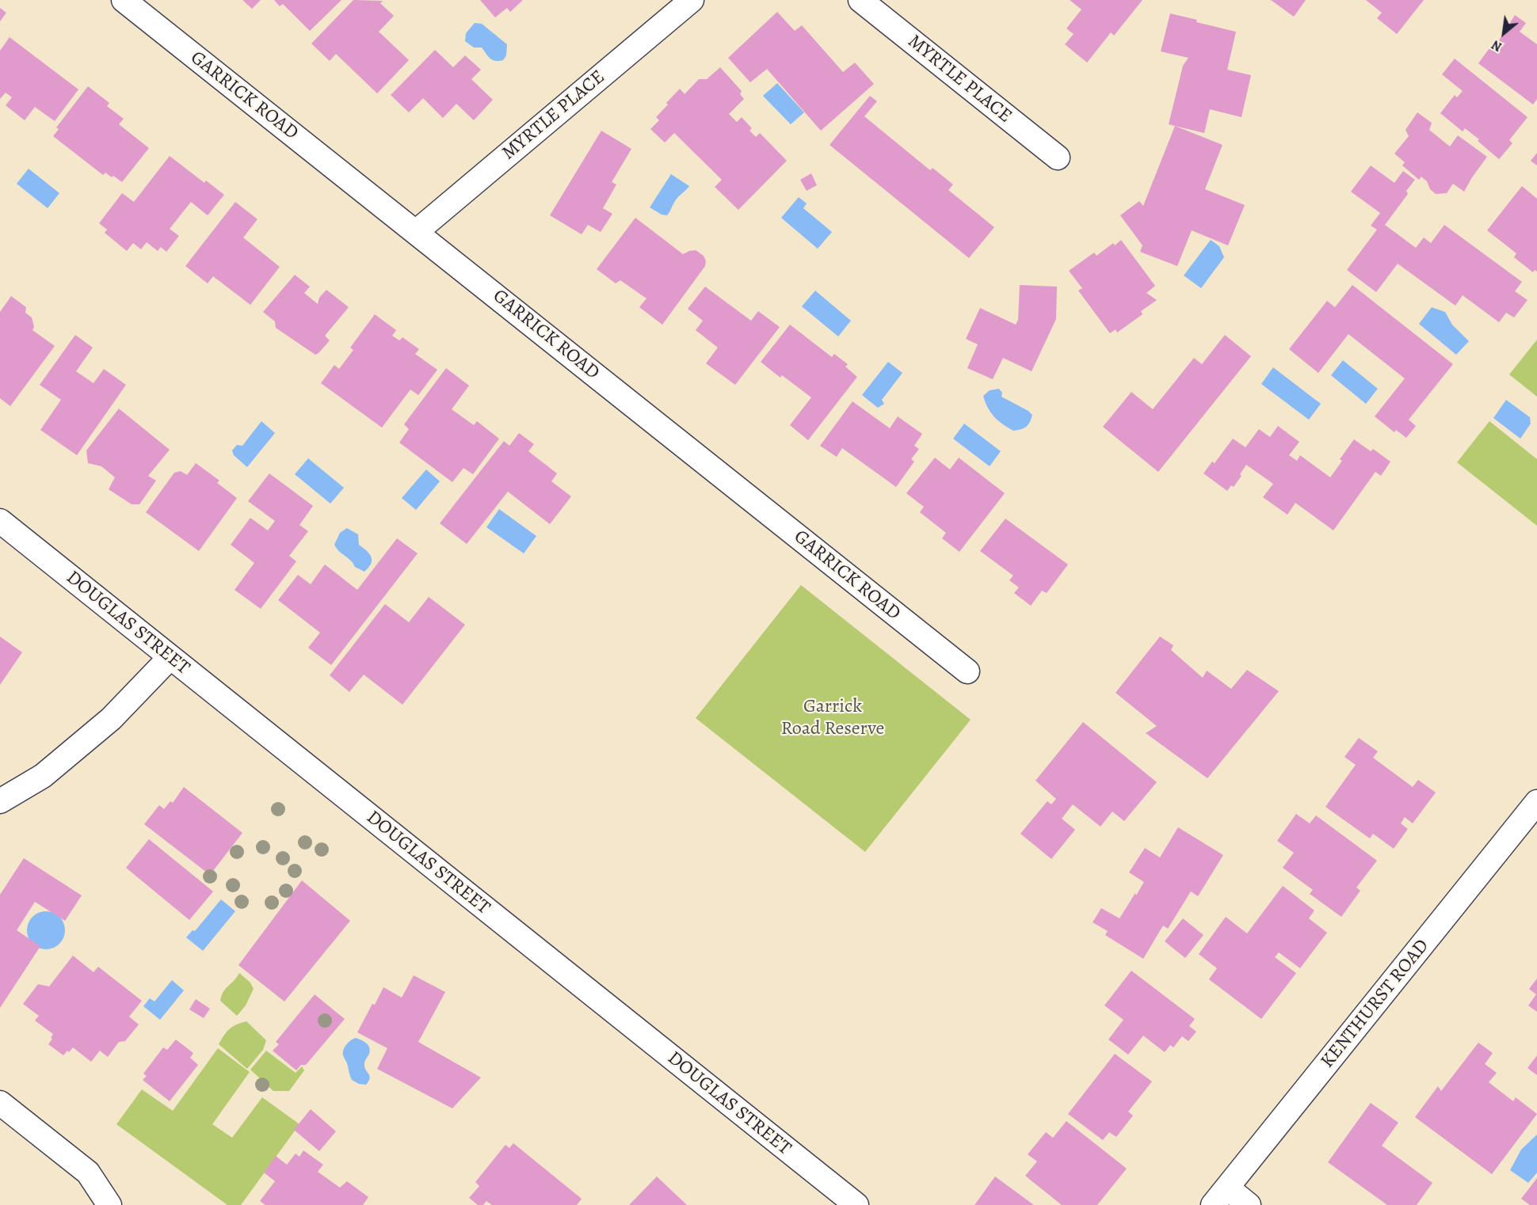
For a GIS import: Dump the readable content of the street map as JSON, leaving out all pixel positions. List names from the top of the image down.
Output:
{
  "streets": {
    "street": [
      "MYRTLE PLACE",
      "GARRICK ROAD",
      "DOUGLAS STREET",
      "KENTHURST ROAD"
    ]
  },
  "crossings": [
    ["MYRTLE PLACE", "GARRICK ROAD"]
  ],
  "parks": ["Garrick Road Reserve"],
  "north": "bottom left"
}
